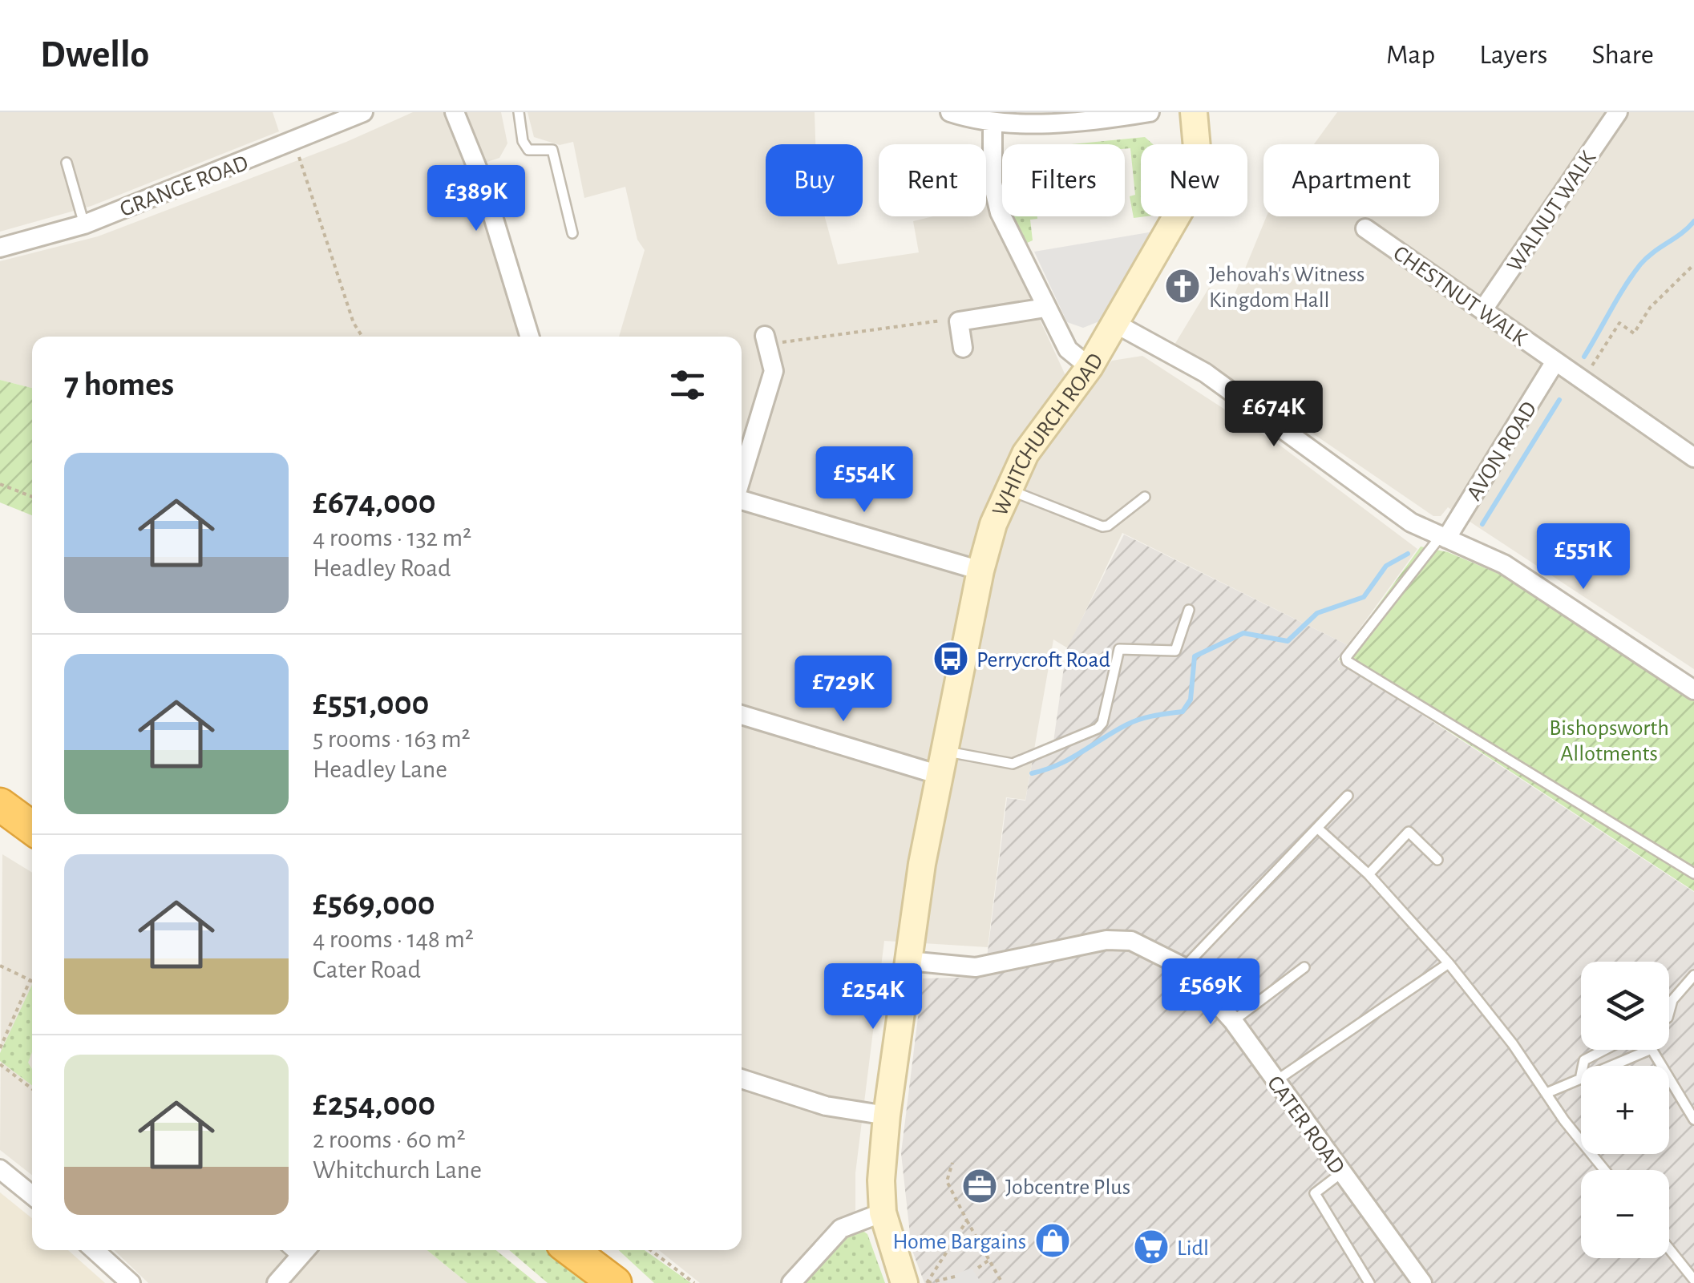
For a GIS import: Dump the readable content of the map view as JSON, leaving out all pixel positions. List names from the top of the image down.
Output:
{
  "streets": {
    "street": [
      "GRANGE ROAD",
      "WALNUT WALK",
      "CHESTNUT WALK",
      "WHITCHURCH ROAD",
      "AVON ROAD",
      "CATER ROAD"
    ]
  },
  "crossings": [
    ["WALNUT WALK", "CHESTNUT WALK"],
    ["CHESTNUT WALK", "AVON ROAD"],
    ["WHITCHURCH ROAD", "CATER ROAD"]
  ],
  "parks": ["Bishopsworth Allotments"],
  "places": {
    "church": ["Jehovah's Witness Kingdom Hall"],
    "bus stop": ["Perrycroft Road"],
    "office": ["Jobcentre Plus"],
    "shop": ["Home Bargains"],
    "supermarket": ["Lidl"]
  },
  "page": {
    "header": "Dwello",
    "nav": ["Map", "Layers", "Share"],
    "chip": [
      "Buy",
      "Rent",
      "Filters",
      "New",
      "Apartment"
    ],
    "price": [
      "£389K",
      "£674K",
      "£554K",
      "£551K",
      "£729K",
      "£569K",
      "£254K"
    ],
    "heading": "7 homes",
    "list": [
      {
        "name": "£674,000",
        "note": "4 rooms · 132 m² · Headley Road"
      },
      {
        "name": "£551,000",
        "note": "5 rooms · 163 m² · Headley Lane"
      },
      {
        "name": "£569,000",
        "note": "4 rooms · 148 m² · Cater Road"
      },
      {
        "name": "£254,000",
        "note": "2 rooms · 60 m² · Whitchurch Lane"
      }
    ],
    "map_buttons": ["+", "−"]
  }
}
